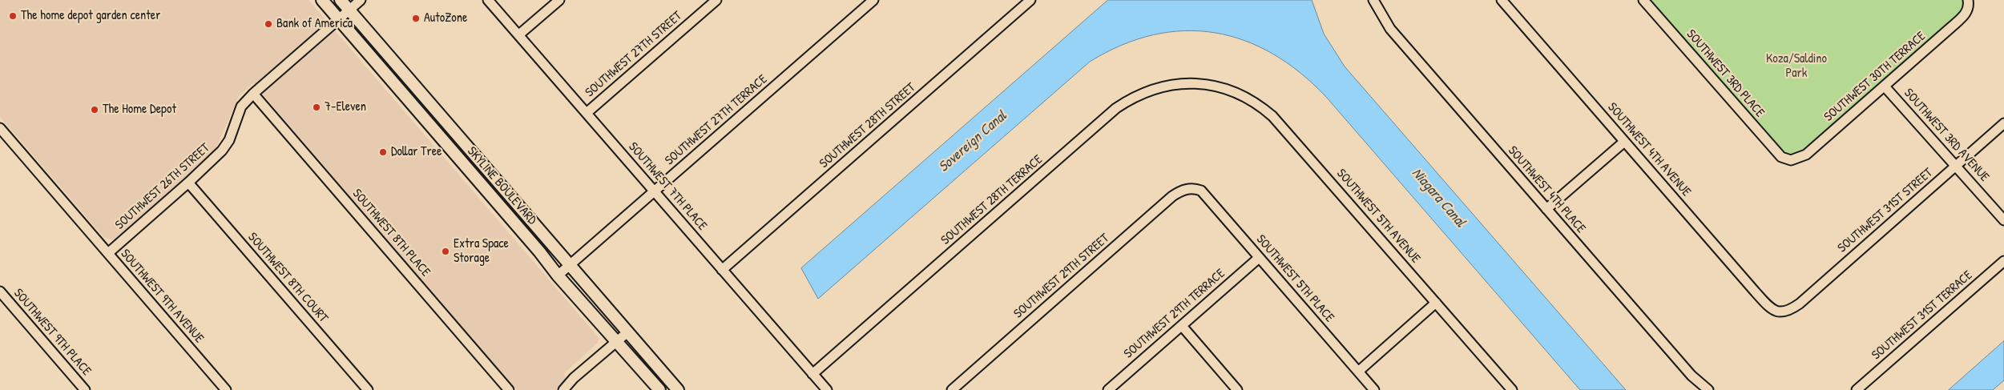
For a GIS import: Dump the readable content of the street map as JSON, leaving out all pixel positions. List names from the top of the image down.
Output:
{
  "streets": {
    "street": [
      "SOUTHWEST 27TH STREET",
      "SOUTHWEST 3RD PLACE",
      "SOUTHWEST 30TH TERRACE",
      "SOUTHWEST 27TH TERRACE",
      "SOUTHWEST 28TH STREET",
      "SOUTHWEST 3RD AVENUE",
      "SOUTHWEST 4TH AVENUE",
      "SKYLINE BOULEVARD",
      "SOUTHWEST 26TH STREET",
      "SOUTHWEST 7TH PLACE",
      "SOUTHWEST 4TH PLACE",
      "SOUTHWEST 28TH TERRACE",
      "SOUTHWEST 31ST STREET",
      "SOUTHWEST 5TH AVENUE",
      "SOUTHWEST 8TH PLACE",
      "SOUTHWEST 29TH STREET",
      "SOUTHWEST 8TH COURT",
      "SOUTHWEST 5TH PLACE",
      "SOUTHWEST 9TH AVENUE",
      "SOUTHWEST 29TH TERRACE",
      "SOUTHWEST 31ST TERRACE",
      "SOUTHWEST 9TH PLACE"
    ]
  },
  "crossings": [
    ["SOUTHWEST 27TH STREET", "SOUTHWEST 7TH PLACE"],
    ["SOUTHWEST 3RD PLACE", "SOUTHWEST 30TH TERRACE"],
    ["SOUTHWEST 30TH TERRACE", "SOUTHWEST 3RD AVENUE"],
    ["SOUTHWEST 27TH TERRACE", "SKYLINE BOULEVARD"],
    ["SOUTHWEST 27TH TERRACE", "SOUTHWEST 7TH PLACE"],
    ["SOUTHWEST 28TH STREET", "SOUTHWEST 7TH PLACE"],
    ["SOUTHWEST 3RD AVENUE", "SOUTHWEST 31ST STREET"],
    ["SOUTHWEST 4TH AVENUE", "SOUTHWEST 31ST STREET"],
    ["SKYLINE BOULEVARD", "SOUTHWEST 26TH STREET"],
    ["SOUTHWEST 26TH STREET", "SOUTHWEST 8TH PLACE"],
    ["SOUTHWEST 26TH STREET", "SOUTHWEST 8TH COURT"],
    ["SOUTHWEST 26TH STREET", "SOUTHWEST 9TH AVENUE"],
    ["SOUTHWEST 7TH PLACE", "SOUTHWEST 28TH TERRACE"],
    ["SOUTHWEST 28TH TERRACE", "SOUTHWEST 5TH AVENUE"],
    ["SOUTHWEST 29TH STREET", "SOUTHWEST 5TH PLACE"],
    ["SOUTHWEST 5TH PLACE", "SOUTHWEST 29TH TERRACE"]
  ],
  "water": ["Sovereign Canal", "Niagara Canal"],
  "parks": ["Koza/Saldino Park"],
  "places": [
    "The home depot garden center",
    "AutoZone",
    "Bank of America",
    "7-Eleven",
    "The Home Depot",
    "Dollar Tree",
    "Extra Space Storage"
  ]
}
